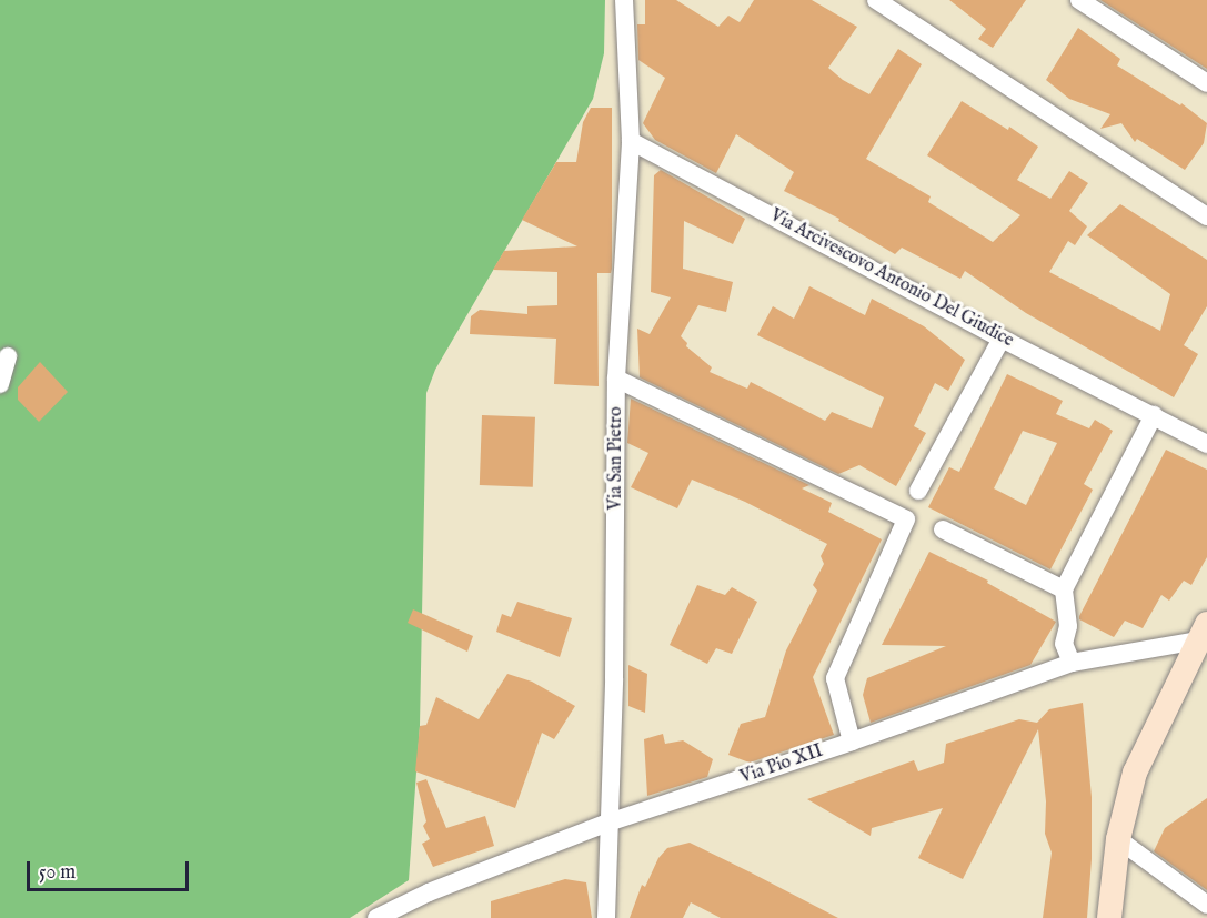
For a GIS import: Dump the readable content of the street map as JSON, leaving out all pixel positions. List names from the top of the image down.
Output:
{
  "streets": {
    "street": ["Via Arcivescovo Antonio Del Giudice", "Via San Pietro", "Via Pio XII"]
  },
  "crossings": [
    ["Via Arcivescovo Antonio Del Giudice", "Via San Pietro"],
    ["Via San Pietro", "Via Pio XII"]
  ],
  "scale_bar": "50 m"
}
